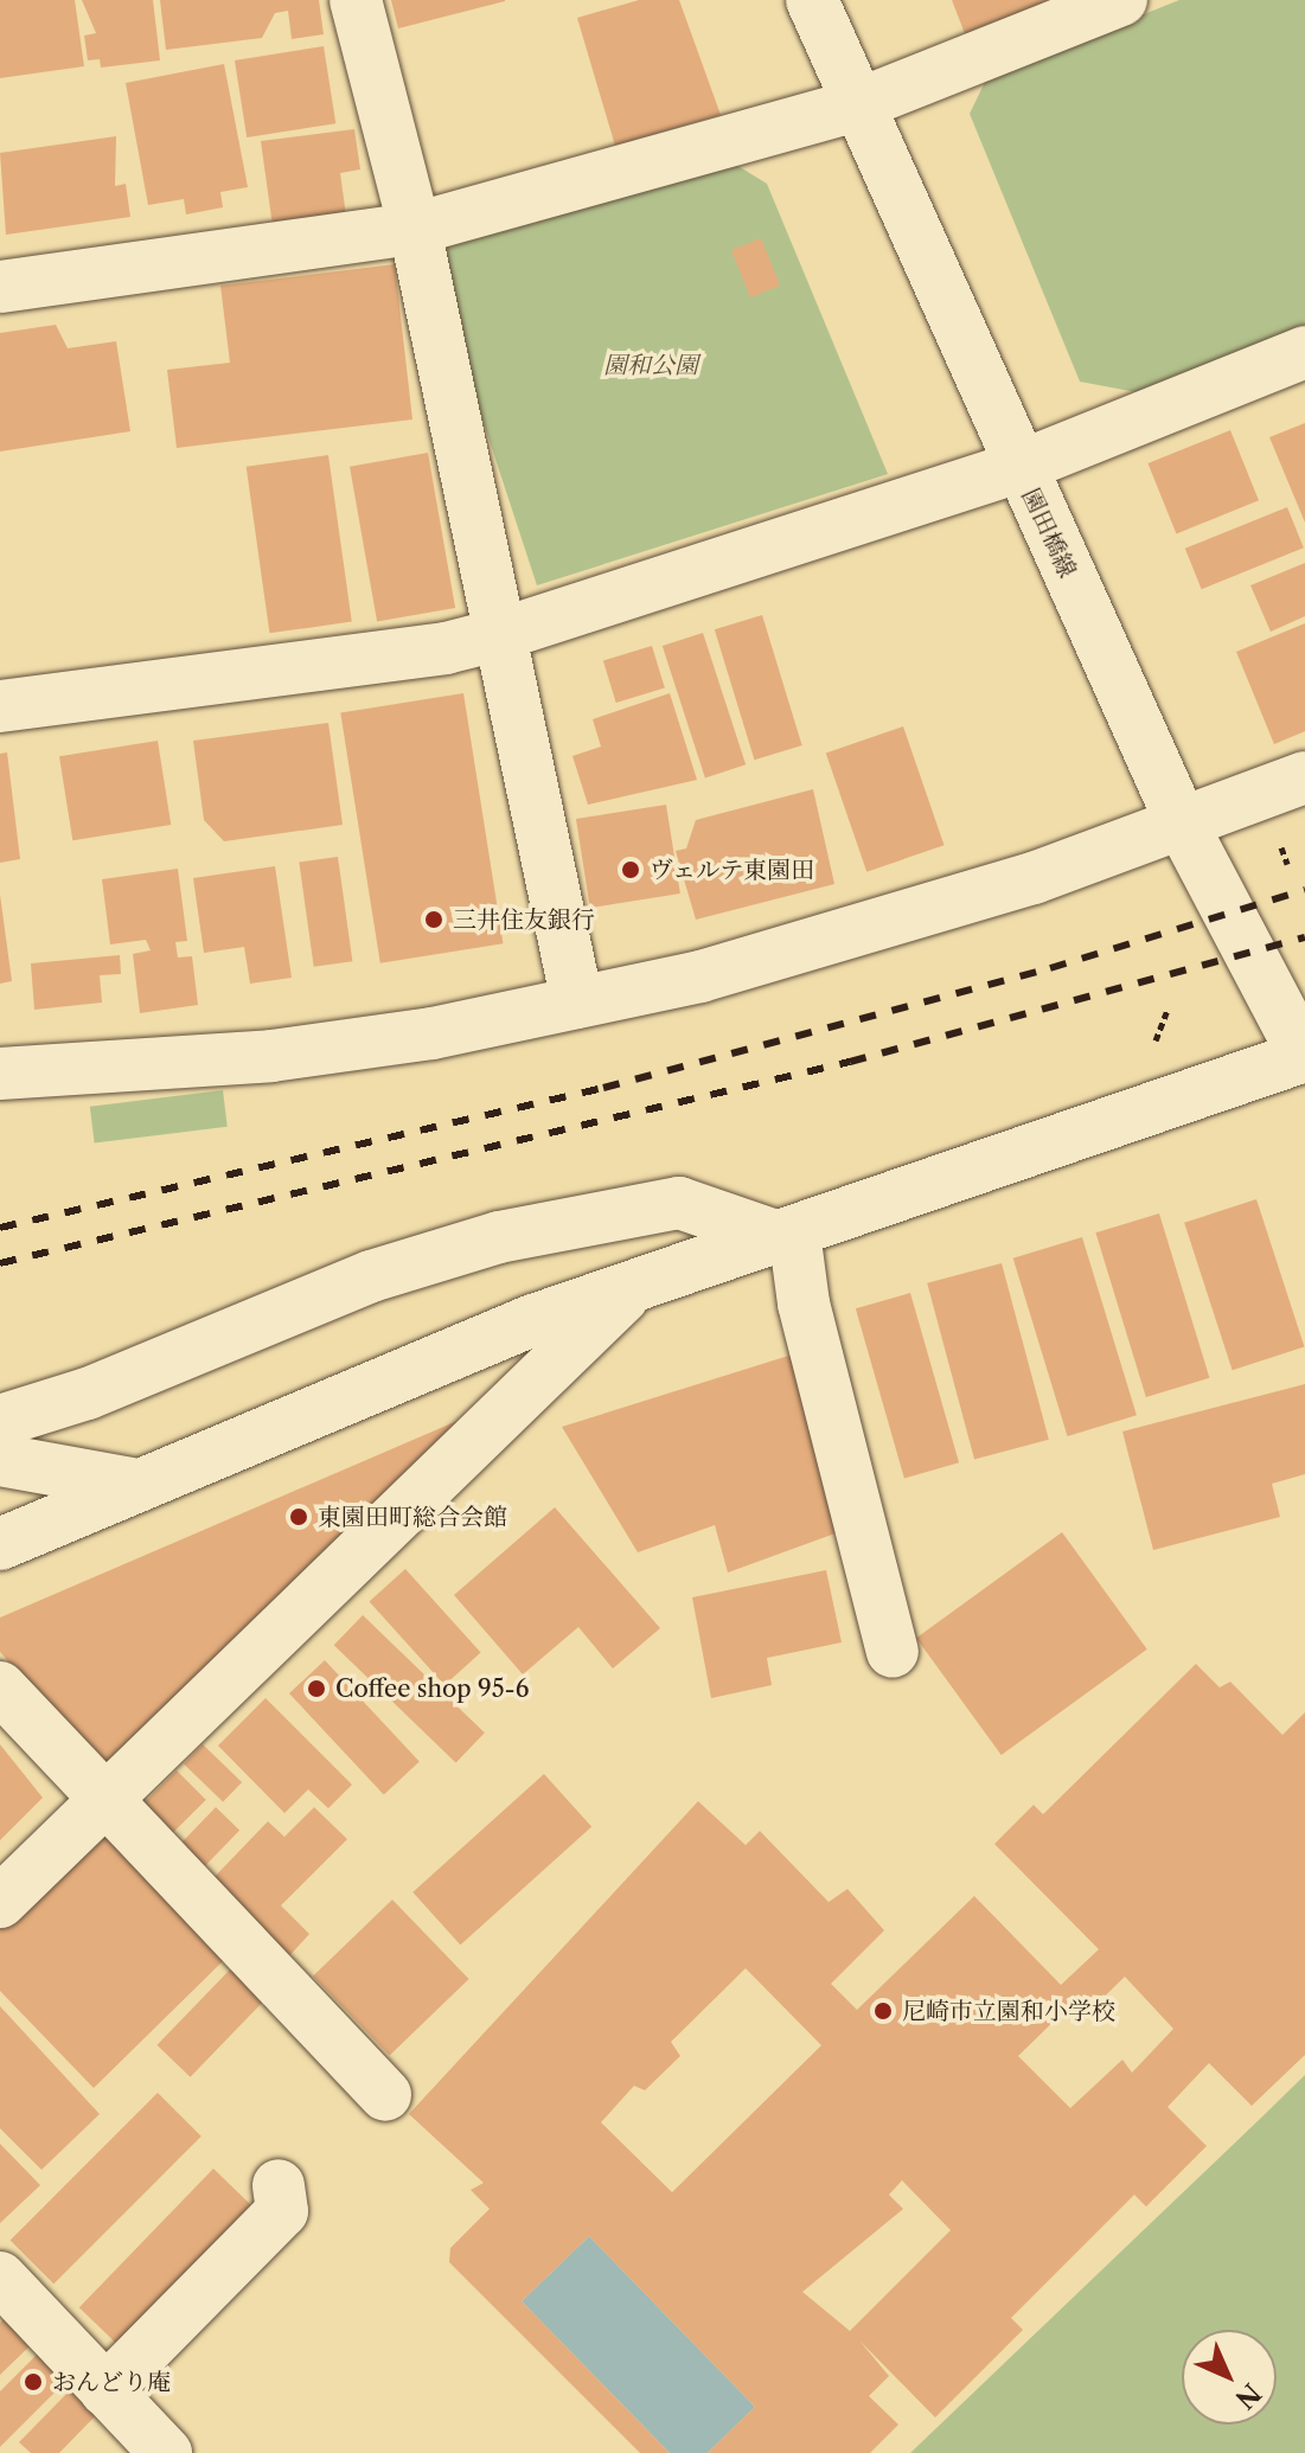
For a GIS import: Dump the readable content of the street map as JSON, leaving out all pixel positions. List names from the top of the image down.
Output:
{
  "streets": {
    "street": ["園田橋線"]
  },
  "parks": ["園和公園"],
  "places": [
    "ヴェルテ東園田",
    "三井住友銀行",
    "東園田町総合会館",
    "Coffee shop 95-6",
    "尼崎市立園和小学校",
    "おんどり庵"
  ],
  "north": "bottom right"
}
